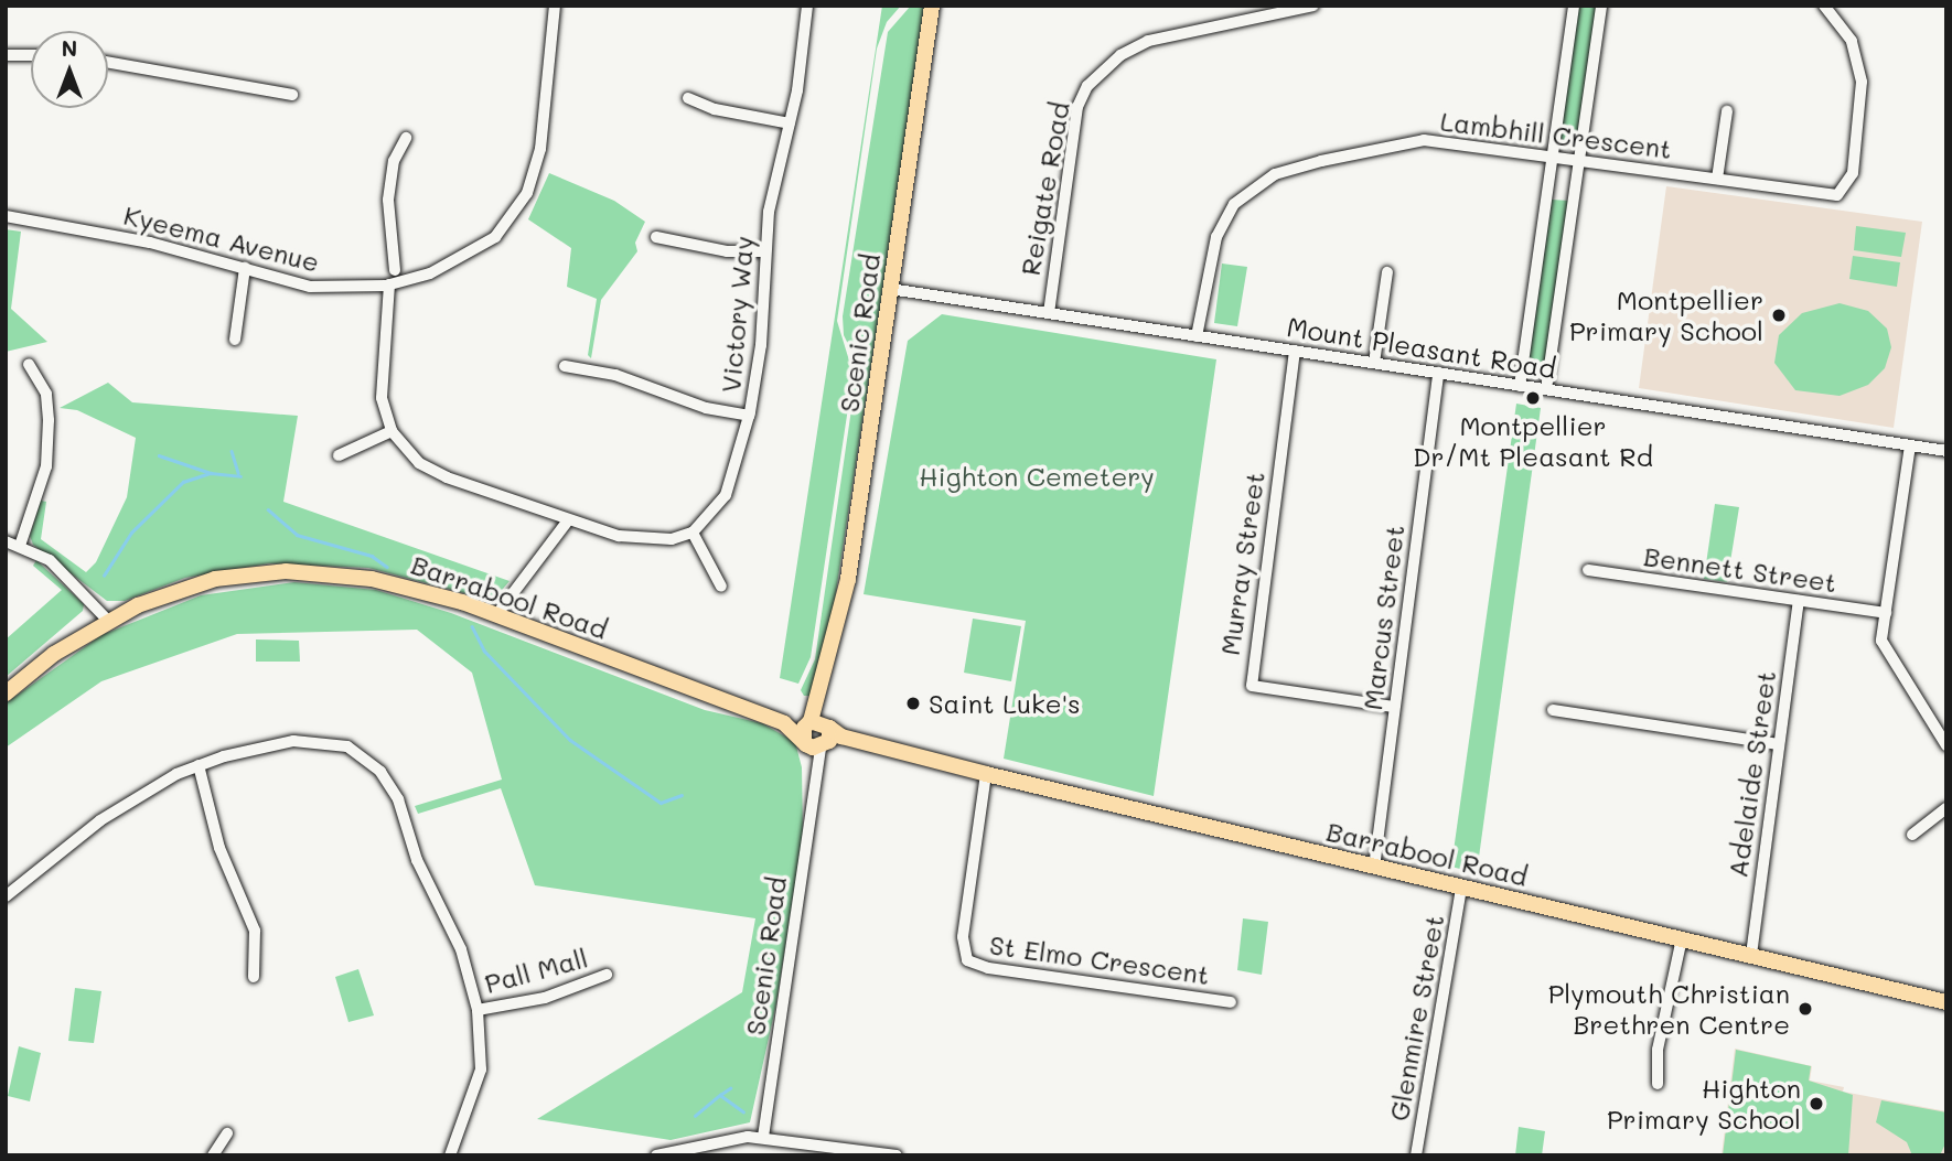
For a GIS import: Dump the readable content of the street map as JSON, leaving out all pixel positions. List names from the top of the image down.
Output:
{
  "streets": {
    "main road": ["Scenic Road", "Barrabool Road"],
    "street": [
      "Lambhill Crescent",
      "Reigate Road",
      "Kyeema Avenue",
      "Victory Way",
      "Mount Pleasant Road",
      "Murray Street",
      "Bennett Street",
      "Marcus Street",
      "Adelaide Street",
      "St Elmo Crescent",
      "Pall Mall",
      "Glenmire Street"
    ]
  },
  "crossings": [
    ["Lambhill Crescent", "Mount Pleasant Road"],
    ["Reigate Road", "Mount Pleasant Road"],
    ["Scenic Road", "Mount Pleasant Road"],
    ["Scenic Road", "Barrabool Road"],
    ["Mount Pleasant Road", "Murray Street"],
    ["Mount Pleasant Road", "Marcus Street"],
    ["Murray Street", "Marcus Street"],
    ["Bennett Street", "Adelaide Street"],
    ["Barrabool Road", "Marcus Street"],
    ["Barrabool Road", "Adelaide Street"],
    ["Barrabool Road", "St Elmo Crescent"],
    ["Barrabool Road", "Glenmire Street"]
  ],
  "parks": ["Highton Cemetery"],
  "places": [
    "Montpellier Primary School",
    "Montpellier Dr/Mt Pleasant Rd",
    "Saint Luke's",
    "Plymouth Christian Brethren Centre",
    "Highton Primary School"
  ],
  "north": "top"
}
